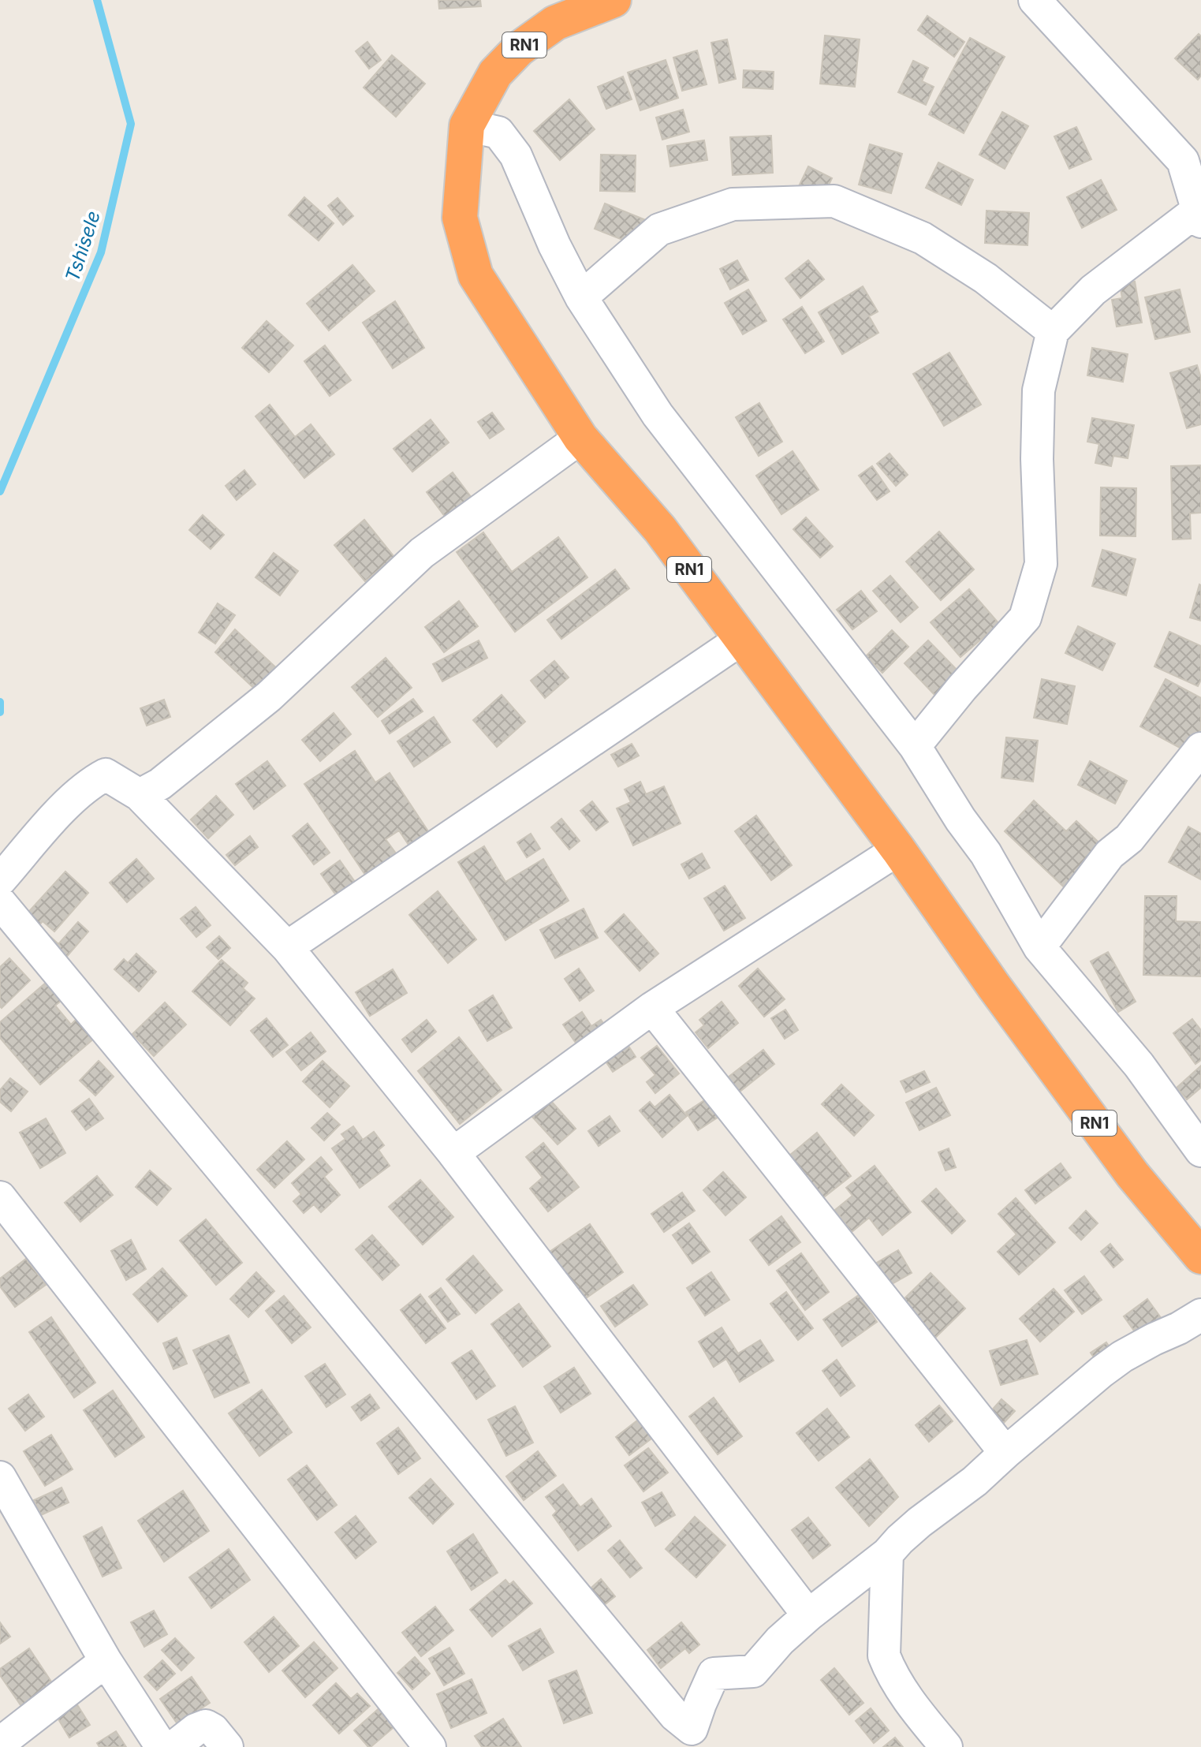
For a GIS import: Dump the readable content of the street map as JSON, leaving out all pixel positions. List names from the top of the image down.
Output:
{
  "streets": {
    "highway": ["RN1"]
  },
  "water": ["Tshisele"]
}
